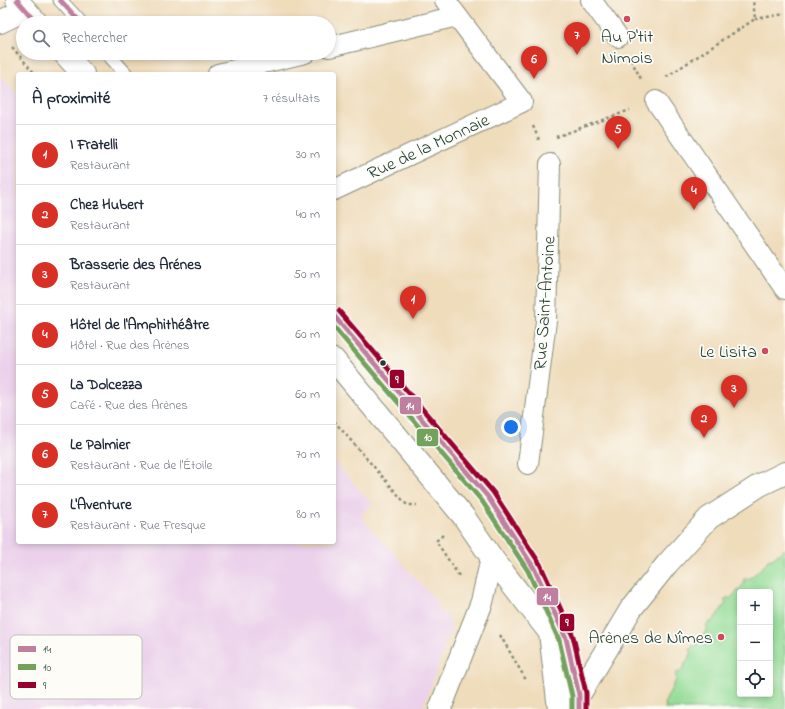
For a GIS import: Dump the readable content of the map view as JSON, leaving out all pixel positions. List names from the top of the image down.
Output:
{
  "streets": {
    "street": ["Rue de la Monnaie", "Rue Saint-Antoine"]
  },
  "places": ["Au P'tit Nimois", "Le Lisita", "Arènes de Nîmes"],
  "lines": ["transit line 14", "transit line 9", "transit line 10"],
  "legend": ["14", "10", "9"],
  "page": {
    "search": "Rechercher",
    "pins": [
      "7",
      "6",
      "5",
      "4",
      "1",
      "3",
      "2"
    ],
    "heading": ["À proximité", "7 résultats"],
    "list": [
      {
        "mark": "1",
        "name": "I Fratelli",
        "note": "Restaurant",
        "value": "30 m"
      },
      {
        "mark": "2",
        "name": "Chez Hubert",
        "note": "Restaurant",
        "value": "40 m"
      },
      {
        "mark": "3",
        "name": "Brasserie des Arénes",
        "note": "Restaurant",
        "value": "50 m"
      },
      {
        "mark": "4",
        "name": "Hôtel de l'Amphithéâtre",
        "note": "Hôtel · Rue des Arènes",
        "value": "60 m"
      },
      {
        "mark": "5",
        "name": "La Dolcezza",
        "note": "Café · Rue des Arènes",
        "value": "60 m"
      },
      {
        "mark": "6",
        "name": "Le Palmier",
        "note": "Restaurant · Rue de l'Étoile",
        "value": "70 m"
      },
      {
        "mark": "7",
        "name": "L'Aventure",
        "note": "Restaurant · Rue Fresque",
        "value": "80 m"
      }
    ],
    "map_buttons": ["+", "−"]
  }
}
